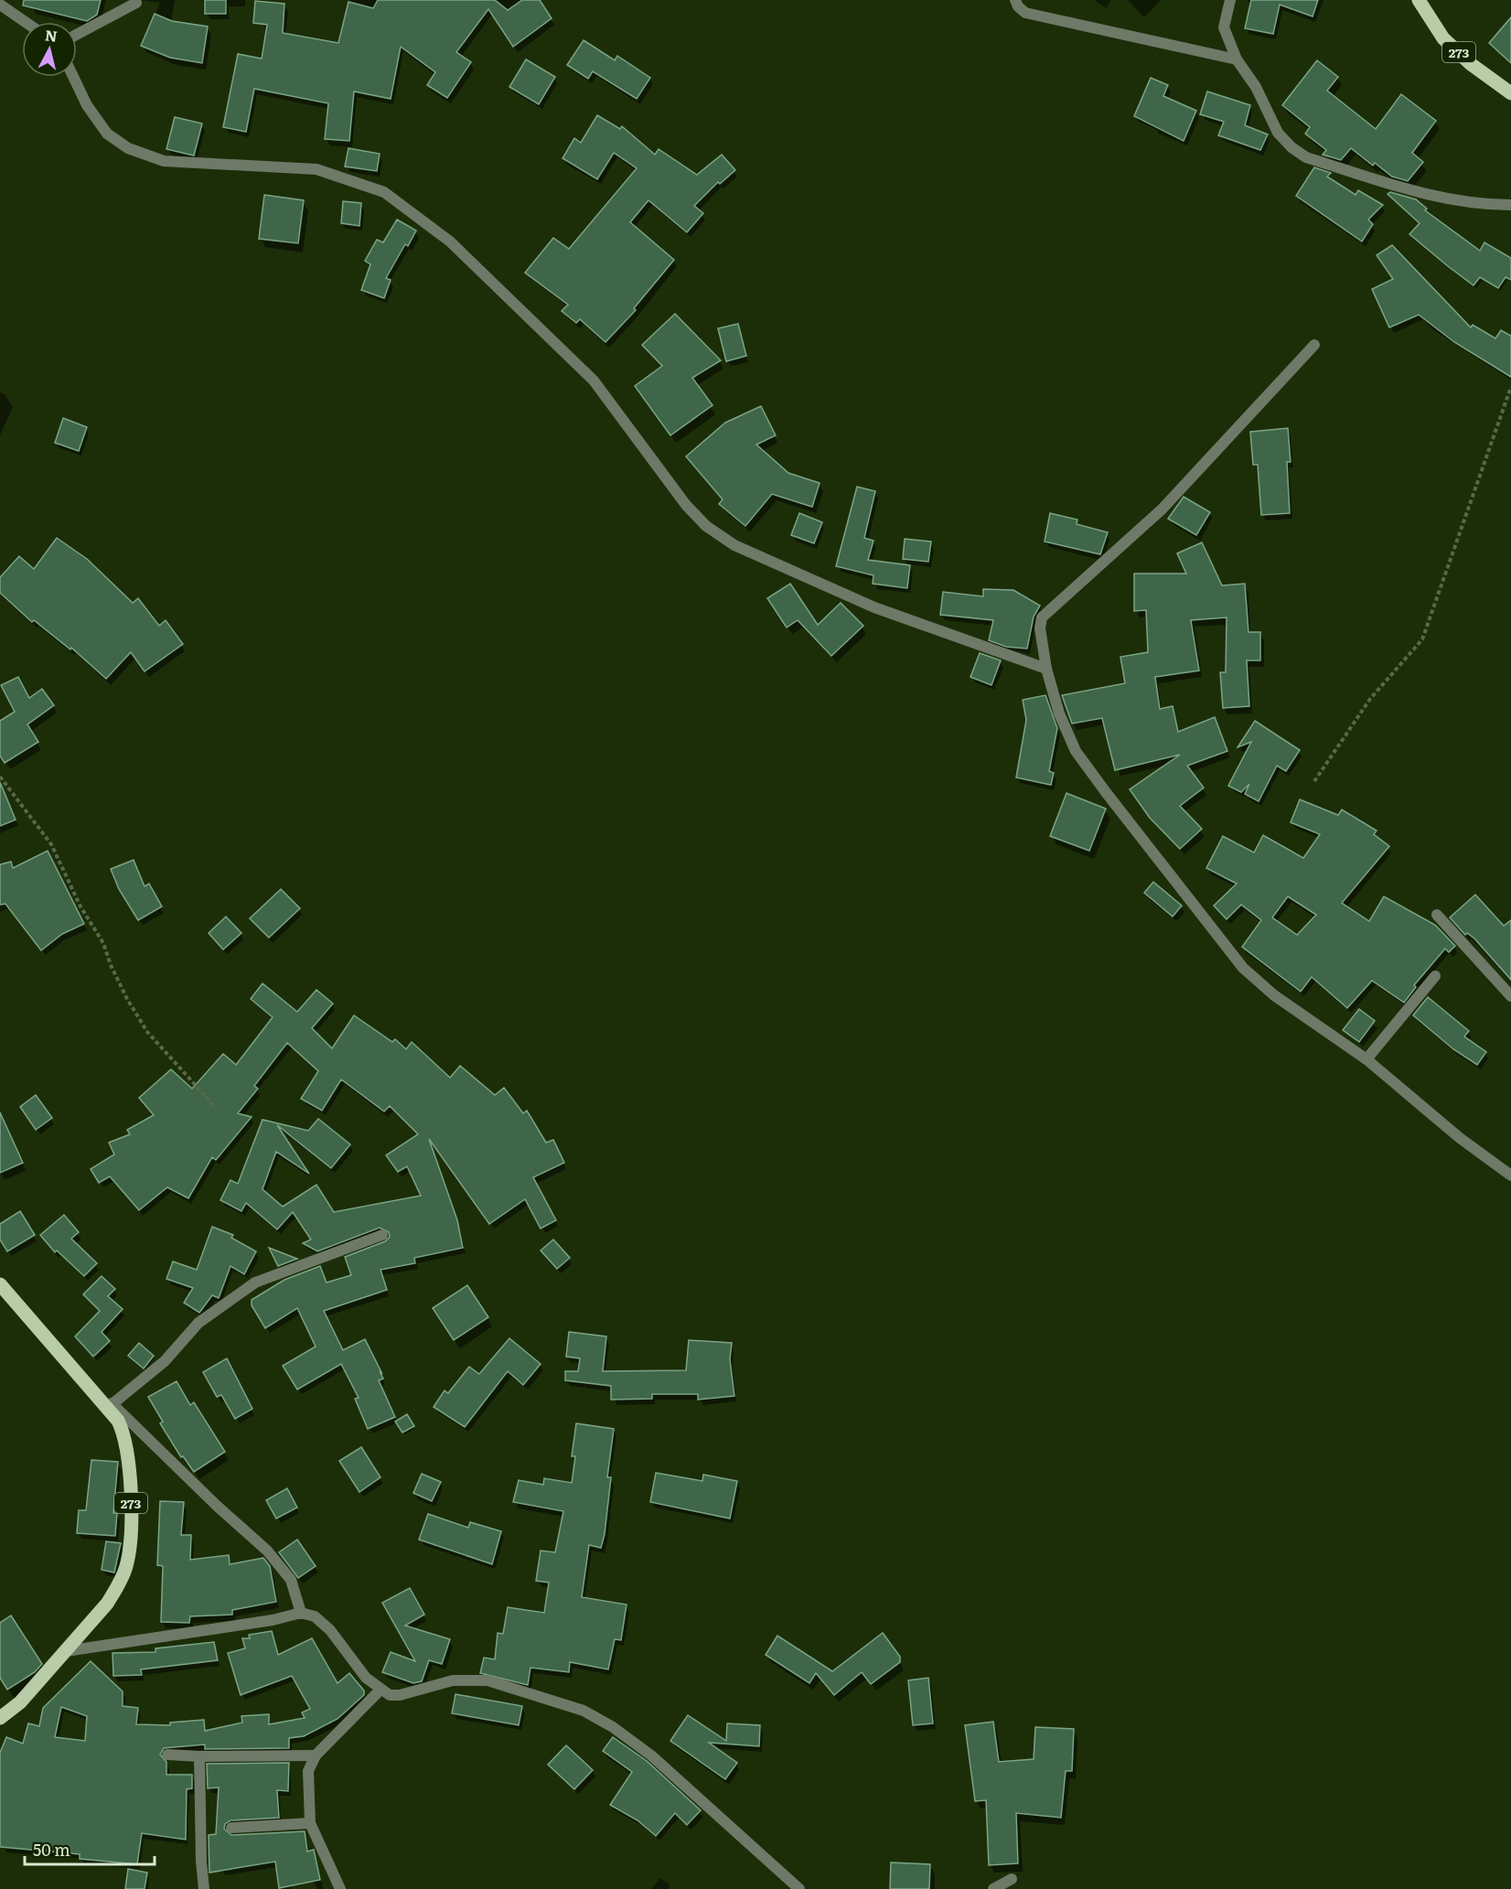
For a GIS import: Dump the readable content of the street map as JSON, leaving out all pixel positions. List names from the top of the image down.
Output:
{
  "streets": {
    "main road": ["273"]
  },
  "scale_bar": "50 m",
  "north": "top"
}
